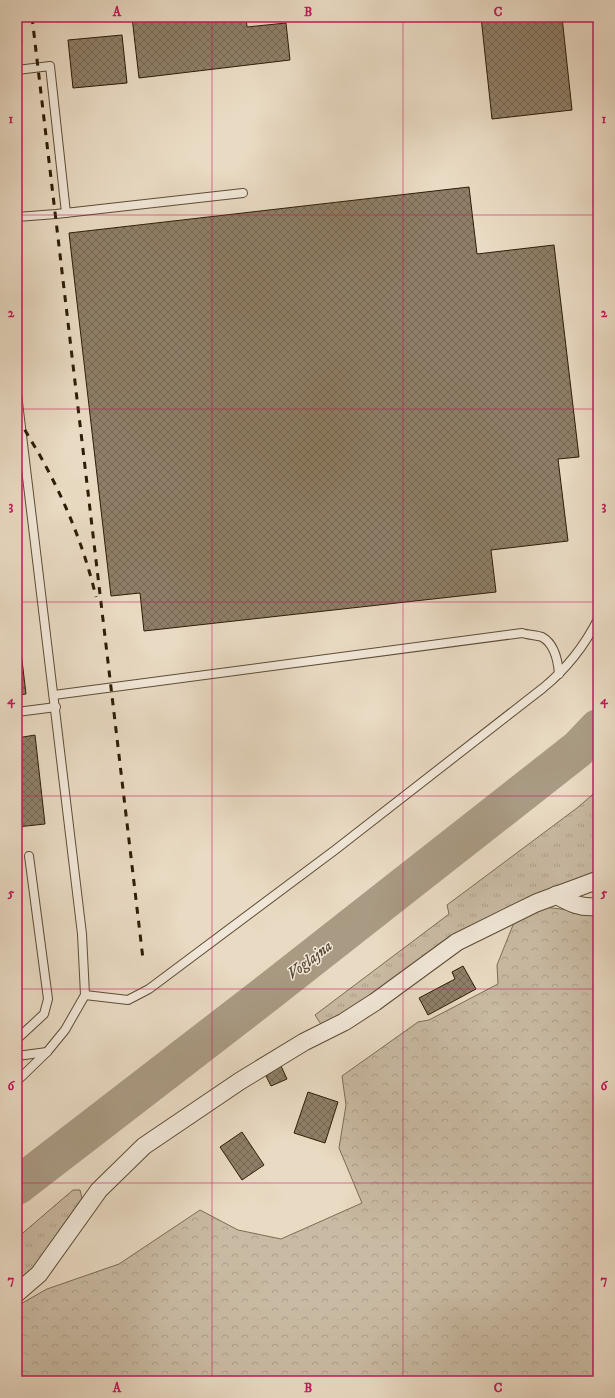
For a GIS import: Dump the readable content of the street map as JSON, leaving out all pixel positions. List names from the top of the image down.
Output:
{
  "water": ["Voglajna"],
  "grid": {
    "columns": ["A", "B", "C"],
    "rows": [
      "1",
      "2",
      "3",
      "4",
      "5",
      "6",
      "7"
    ]
  }
}
